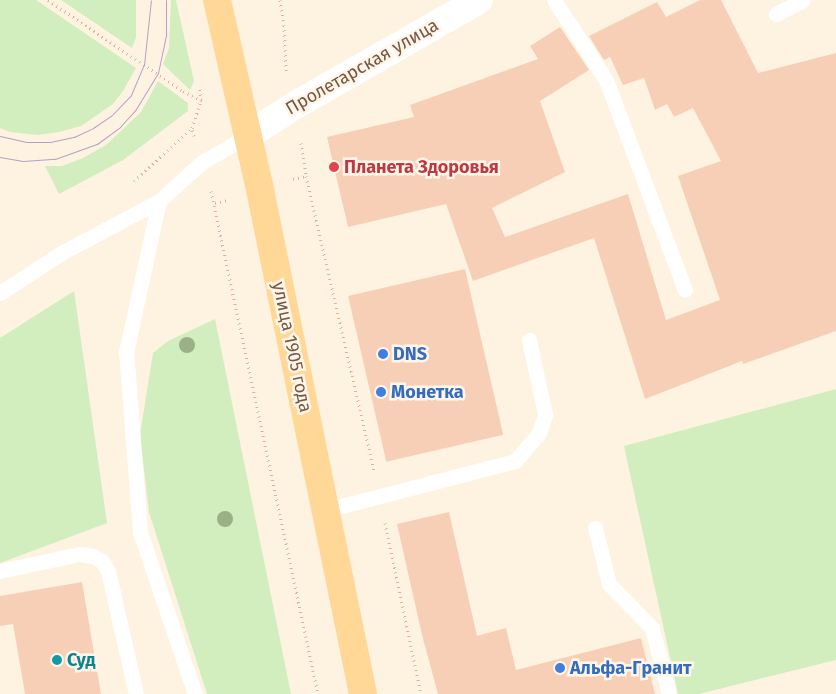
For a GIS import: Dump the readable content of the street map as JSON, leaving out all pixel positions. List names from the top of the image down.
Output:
{
  "streets": {
    "main road": ["улица 1905 года"],
    "street": ["Пролетарская улица"]
  },
  "crossings": [
    ["Пролетарская улица", "улица 1905 года"]
  ],
  "places": [
    "Планета Здоровья",
    "DNS",
    "Монетка",
    "Суд",
    "Альфа-Гранит"
  ]
}
